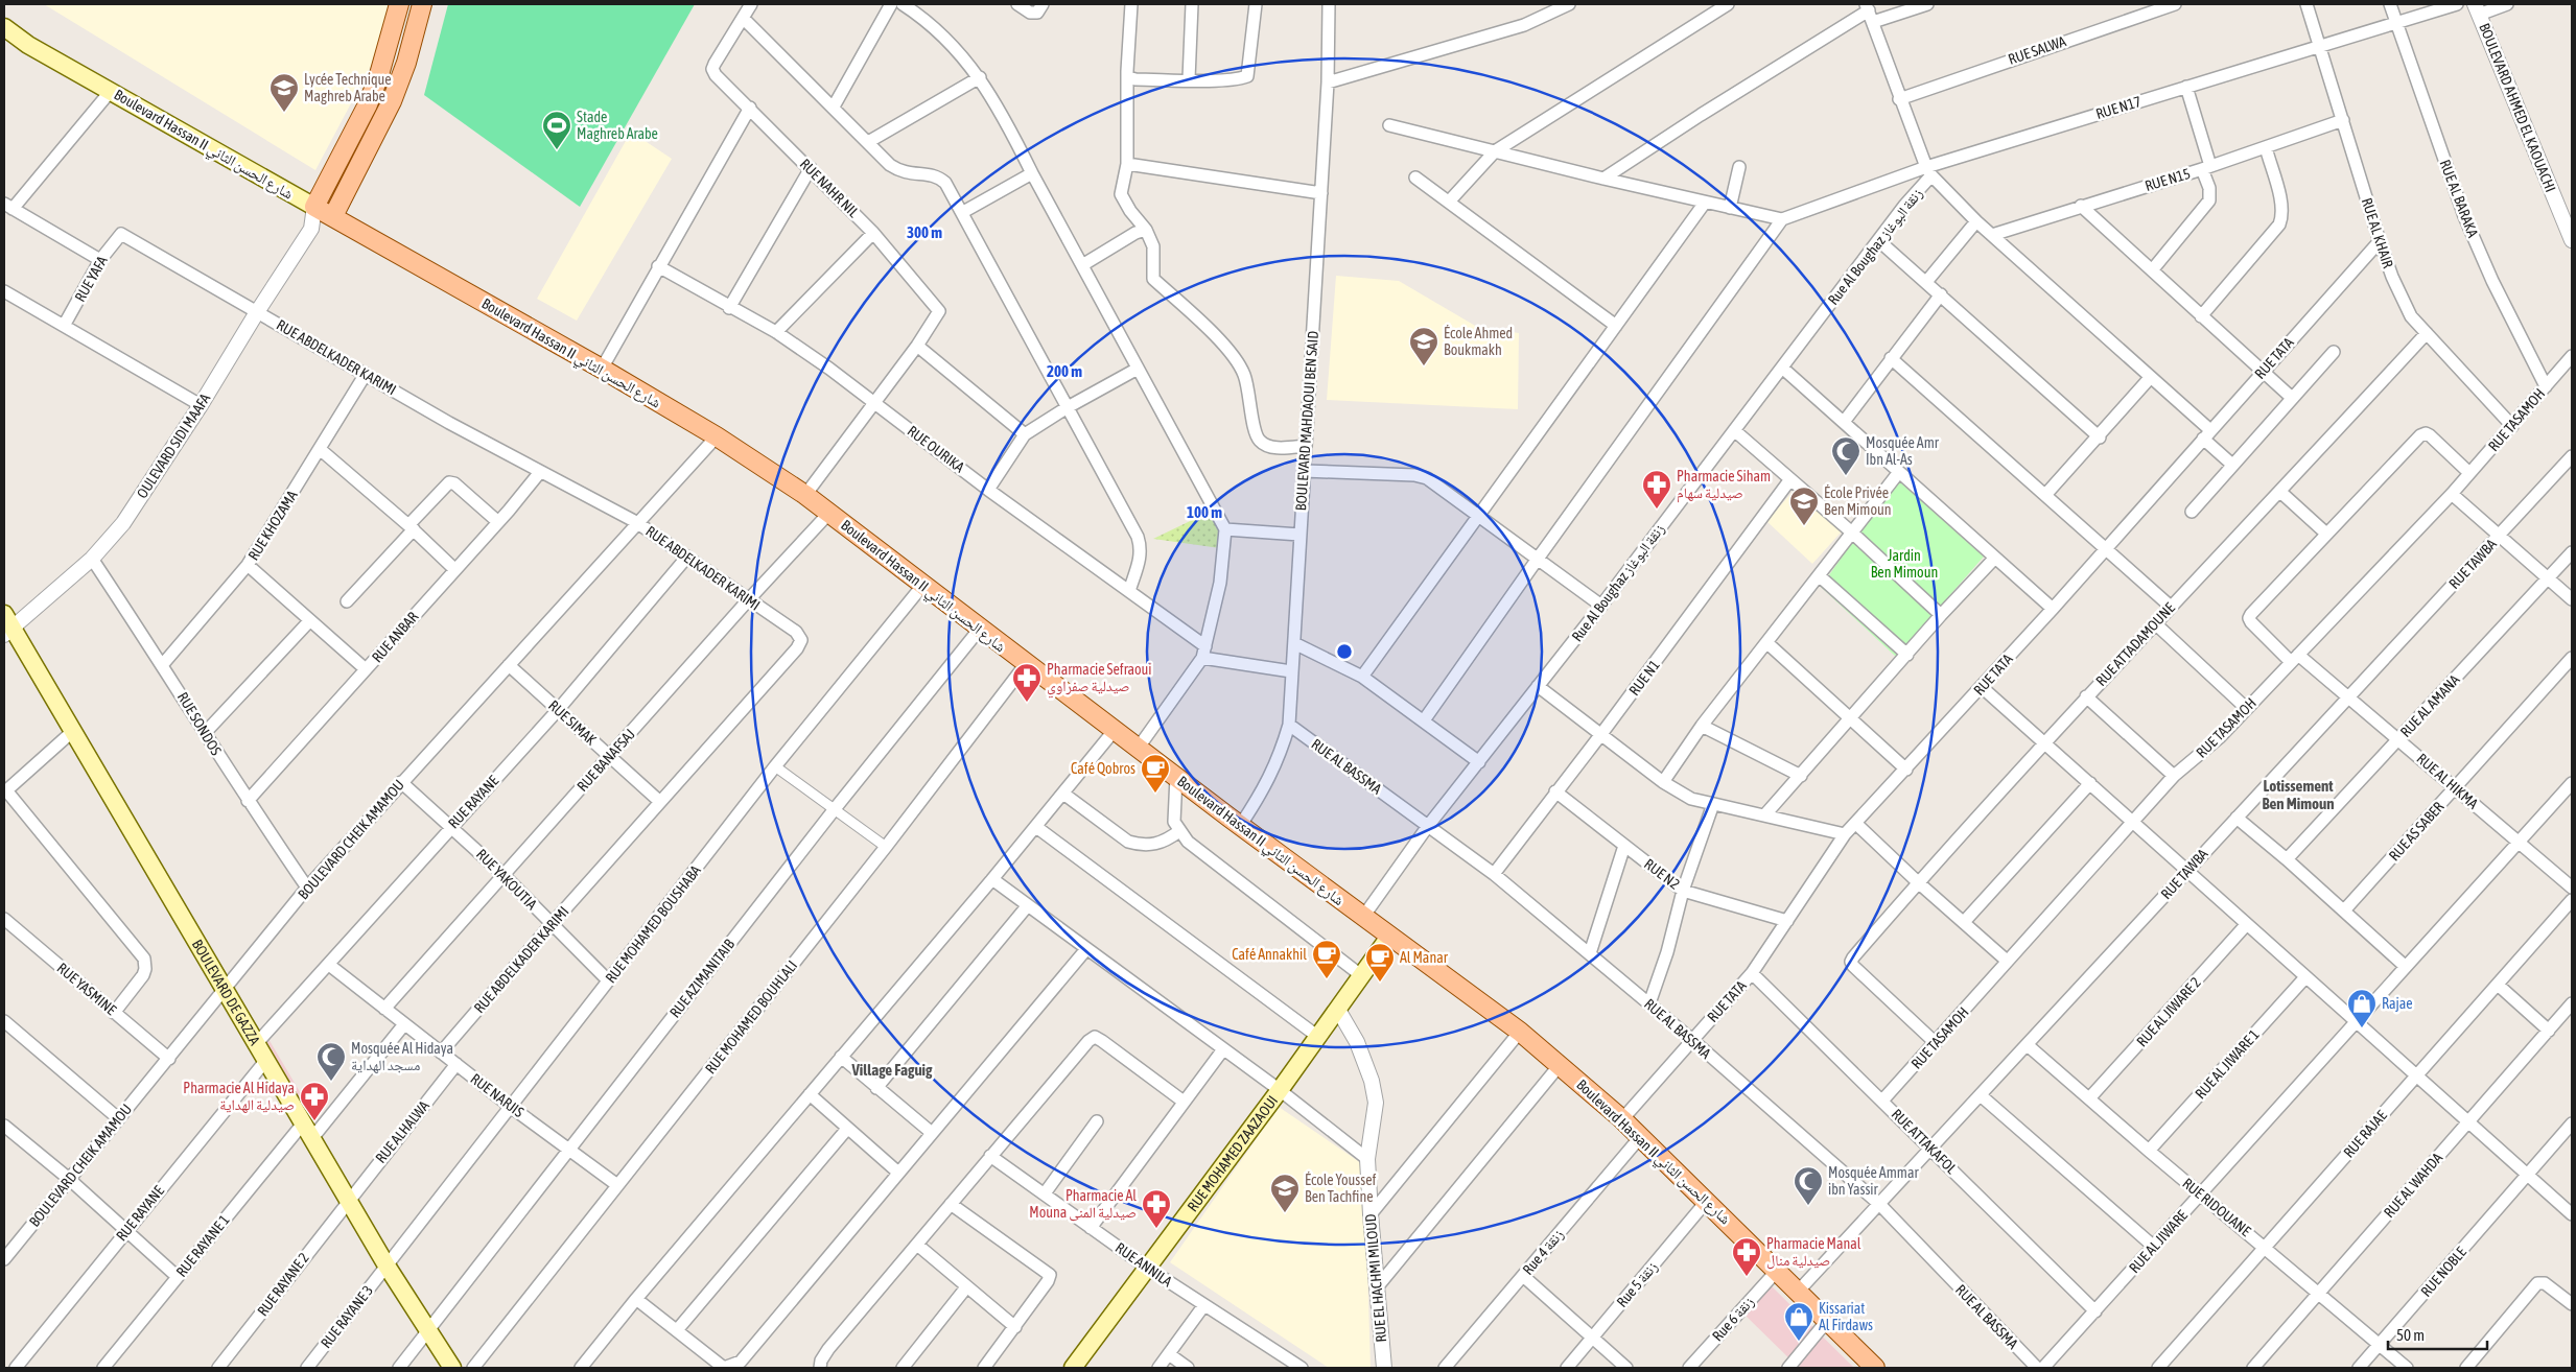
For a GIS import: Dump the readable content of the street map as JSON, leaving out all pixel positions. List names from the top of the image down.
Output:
{
  "streets": {
    "main road": ["Boulevard Hassan II شارع الحسن الثاني", "BOULEVARD DE GAZZA", "RUE MOHAMED ZAAZAOUI"],
    "street": [
      "RUE SALWA",
      "RUE N17",
      "BOULEVARD AHMED EL KAOUACHI",
      "RUE N15",
      "RUE NAHR NIL",
      "RUE AL BARAKA",
      "RUE AL KHAIR",
      "Rue Al Boughaz زنقة البوغاز",
      "RUE YAFA",
      "RUE ABDELKADER KARIMI",
      "RUE TATA",
      "RUE TASAMOH",
      "BOULEVARD MAHDAOUI BEN SAID",
      "OULEVARD SIDI MAAFA",
      "RUE OURIKA",
      "RUE KHOZAMA",
      "RUE TAWBA",
      "RUE ANBAR",
      "RUE ATTADAMOUNE",
      "RUE N1",
      "RUE AL AMANA",
      "RUE SIMAK",
      "RUE SONDOS",
      "RUE BANAFSAJ",
      "RUE AL BASSMA",
      "RUE AL HIKMA",
      "RUE RAYANE",
      "RUE AS SABER",
      "BOULEVARD CHEIK AMAMOU",
      "RUE N2",
      "RUE YAKOUTIA",
      "RUE MOHAMED BOUSHABA",
      "RUE AZIMANITAIB",
      "RUE YASMINE",
      "RUE AL JIWARE 2",
      "RUE MOHAMED BOUHLALI",
      "RUE AL JIWARE 1",
      "RUE NARJIS",
      "RUE ALHALWA",
      "RUE RAJAE",
      "RUE ATTAKAFOL",
      "RUE AL WAHDA",
      "RUE RIDOUANE",
      "RUE AL JIWARE",
      "RUE RAYANE 1",
      "Rue 4 زنقة",
      "RUE ANNILA",
      "RUE NOBLE",
      "RUE EL HACHMI MILOUD",
      "RUE RAYANE 2",
      "Rue 5 زنقة",
      "RUE RAYANE 3",
      "Rue 6 زنقة"
    ]
  },
  "crossings": [
    ["RUE N17", "RUE AL BARAKA"],
    ["RUE N17", "RUE AL KHAIR"],
    ["RUE N17", "Rue Al Boughaz زنقة البوغاز"],
    ["Boulevard Hassan II شارع الحسن الثاني", "Rue Al Boughaz زنقة البوغاز"],
    ["Boulevard Hassan II شارع الحسن الثاني", "RUE TATA"],
    ["Boulevard Hassan II شارع الحسن الثاني", "BOULEVARD MAHDAOUI BEN SAID"],
    ["Boulevard Hassan II شارع الحسن الثاني", "RUE TAWBA"],
    ["Boulevard Hassan II شارع الحسن الثاني", "RUE BANAFSAJ"],
    ["Boulevard Hassan II شارع الحسن الثاني", "BOULEVARD CHEIK AMAMOU"],
    ["Boulevard Hassan II شارع الحسن الثاني", "RUE MOHAMED BOUSHABA"],
    ["Boulevard Hassan II شارع الحسن الثاني", "RUE AZIMANITAIB"],
    ["Boulevard Hassan II شارع الحسن الثاني", "RUE MOHAMED BOUHLALI"],
    ["Boulevard Hassan II شارع الحسن الثاني", "RUE MOHAMED ZAAZAOUI"],
    ["Boulevard Hassan II شارع الحسن الثاني", "Rue 4 زنقة"],
    ["Boulevard Hassan II شارع الحسن الثاني", "Rue 5 زنقة"],
    ["Boulevard Hassan II شارع الحسن الثاني", "Rue 6 زنقة"],
    ["RUE N15", "RUE AL KHAIR"],
    ["RUE AL BARAKA", "RUE TASAMOH"],
    ["RUE AL KHAIR", "RUE TATA"],
    ["RUE AL KHAIR", "RUE TASAMOH"],
    ["RUE AL KHAIR", "RUE ATTADAMOUNE"],
    ["Rue Al Boughaz زنقة البوغاز", "RUE AL BASSMA"],
    ["RUE YAFA", "RUE ABDELKADER KARIMI"],
    ["RUE ABDELKADER KARIMI", "OULEVARD SIDI MAAFA"],
    ["RUE ABDELKADER KARIMI", "RUE KHOZAMA"],
    ["RUE ABDELKADER KARIMI", "RUE ANBAR"],
    ["RUE ABDELKADER KARIMI", "RUE SIMAK"],
    ["RUE ABDELKADER KARIMI", "RUE BANAFSAJ"],
    ["RUE ABDELKADER KARIMI", "RUE RAYANE"],
    ["RUE ABDELKADER KARIMI", "BOULEVARD CHEIK AMAMOU"],
    ["RUE ABDELKADER KARIMI", "RUE YAKOUTIA"],
    ["RUE ABDELKADER KARIMI", "RUE NARJIS"],
    ["RUE TATA", "RUE AL BASSMA"],
    ["RUE TATA", "RUE N2"],
    ["RUE TATA", "RUE ATTAKAFOL"],
    ["RUE TASAMOH", "RUE ATTADAMOUNE"],
    ["RUE TASAMOH", "RUE AL HIKMA"],
    ["RUE TASAMOH", "RUE ATTAKAFOL"],
    ["BOULEVARD MAHDAOUI BEN SAID", "RUE OURIKA"],
    ["BOULEVARD MAHDAOUI BEN SAID", "RUE AL BASSMA"],
    ["OULEVARD SIDI MAAFA", "RUE SONDOS"],
    ["OULEVARD SIDI MAAFA", "BOULEVARD DE GAZZA"],
    ["RUE KHOZAMA", "RUE SONDOS"],
    ["RUE TAWBA", "RUE AL BASSMA"],
    ["RUE TAWBA", "RUE AL HIKMA"],
    ["RUE TAWBA", "RUE ATTAKAFOL"],
    ["RUE TAWBA", "RUE RIDOUANE"],
    ["RUE ANBAR", "RUE SONDOS"],
    ["RUE N1", "RUE AL BASSMA"],
    ["RUE N1", "RUE N2"],
    ["RUE AL AMANA", "RUE AL HIKMA"],
    ["RUE SIMAK", "RUE BANAFSAJ"],
    ["RUE SIMAK", "RUE RAYANE"],
    ["RUE SIMAK", "BOULEVARD CHEIK AMAMOU"],
    ["RUE SONDOS", "BOULEVARD CHEIK AMAMOU"],
    ["RUE BANAFSAJ", "RUE YAKOUTIA"],
    ["RUE BANAFSAJ", "RUE NARJIS"],
    ["RUE AL HIKMA", "RUE AS SABER"],
    ["RUE AL HIKMA", "RUE AL JIWARE"],
    ["RUE RAYANE", "RUE YAKOUTIA"],
    ["RUE RAYANE", "BOULEVARD DE GAZZA"],
    ["RUE RAYANE", "RUE NARJIS"],
    ["BOULEVARD CHEIK AMAMOU", "RUE YAKOUTIA"],
    ["BOULEVARD CHEIK AMAMOU", "RUE YASMINE"],
    ["BOULEVARD CHEIK AMAMOU", "BOULEVARD DE GAZZA"],
    ["RUE YAKOUTIA", "RUE MOHAMED BOUSHABA"],
    ["RUE MOHAMED BOUSHABA", "BOULEVARD DE GAZZA"],
    ["RUE MOHAMED BOUSHABA", "RUE NARJIS"],
    ["RUE MOHAMED BOUSHABA", "RUE RAYANE 3"],
    ["RUE AZIMANITAIB", "BOULEVARD DE GAZZA"],
    ["RUE AZIMANITAIB", "RUE NARJIS"],
    ["BOULEVARD DE GAZZA", "RUE ALHALWA"],
    ["BOULEVARD DE GAZZA", "RUE RAYANE 1"],
    ["BOULEVARD DE GAZZA", "RUE RAYANE 2"],
    ["BOULEVARD DE GAZZA", "RUE RAYANE 3"],
    ["RUE AL JIWARE 2", "RUE RIDOUANE"],
    ["RUE MOHAMED BOUHLALI", "RUE NARJIS"],
    ["RUE AL JIWARE 1", "RUE RIDOUANE"],
    ["RUE NARJIS", "RUE ALHALWA"],
    ["RUE NARJIS", "RUE RAYANE 1"],
    ["RUE ALHALWA", "RUE RAYANE 2"],
    ["RUE RAJAE", "RUE RIDOUANE"],
    ["RUE ATTAKAFOL", "RUE AL JIWARE"],
    ["RUE MOHAMED ZAAZAOUI", "RUE ANNILA"],
    ["RUE MOHAMED ZAAZAOUI", "RUE EL HACHMI MILOUD"],
    ["RUE AL WAHDA", "RUE RIDOUANE"],
    ["RUE RIDOUANE", "RUE AL JIWARE"],
    ["RUE RIDOUANE", "RUE NOBLE"]
  ],
  "districts": ["Lotissement Ben Mimoun", "Village Faguig"],
  "parks": ["Jardin Ben Mimoun"],
  "places": {
    "school or university": [
      "Lycée Technique Maghreb Arabe",
      "École Ahmed Boukmakh",
      "École Privée Ben Mimoun",
      "École Youssef Ben Tachfine"
    ],
    "sports": ["Stade Maghreb Arabe"],
    "mosque": ["Mosquée Amr Ibn Al-As", "Mosquée Al Hidaya مسجد الهداية", "Mosquée Ammar ibn Yassir"],
    "pharmacy": [
      "Pharmacie Siham صيدلية سهام",
      "Pharmacie Sefraoui صيدلية صفراوي",
      "Pharmacie Al Hidaya صيدلية الهداية",
      "Pharmacie Al Mouna صيدلية المنى",
      "Pharmacie Manal صيدلية منال"
    ],
    "cafe": ["Café Qobros", "Café Annakhil", "Al Manar"],
    "shop": ["Rajae", "Kissariat Al Firdaws"]
  },
  "scale_bar": "50 m",
  "rings": ["300 m", "200 m", "100 m"]
}
